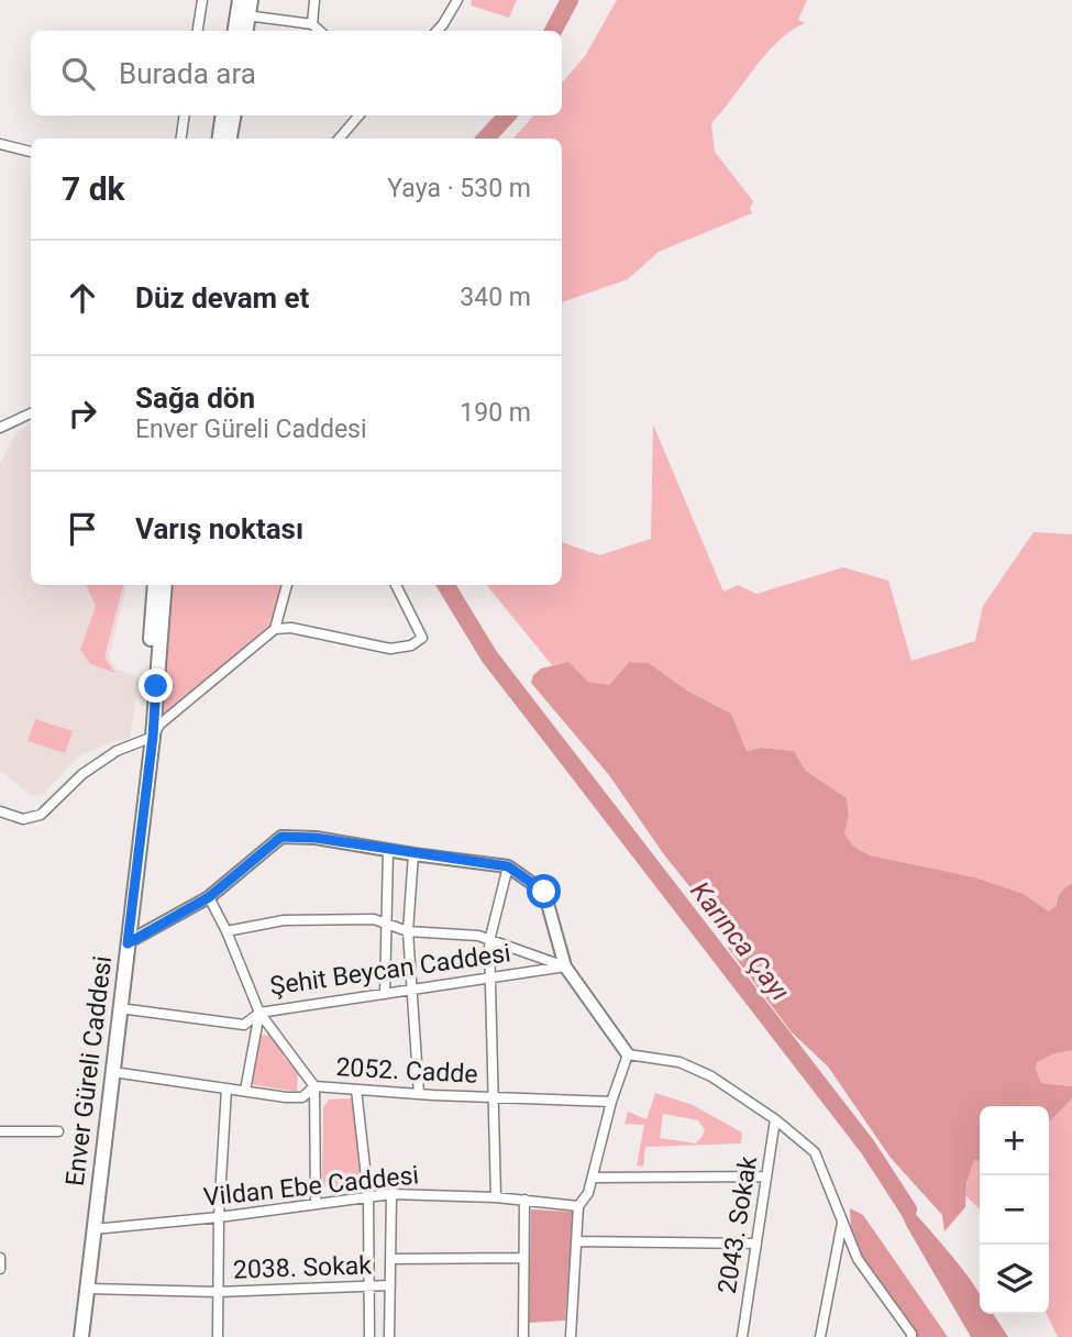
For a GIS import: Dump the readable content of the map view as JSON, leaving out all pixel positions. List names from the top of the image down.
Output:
{
  "streets": {
    "main road": ["Enver Güreli Caddesi"],
    "street": [
      "Şehit Beycan Caddesi",
      "2052. Cadde",
      "Vildan Ebe Caddesi",
      "2043. Sokak",
      "2038. Sokak"
    ]
  },
  "crossings": [
    ["Şehit Beycan Caddesi", "Enver Güreli Caddesi"],
    ["Enver Güreli Caddesi", "2052. Cadde"],
    ["Enver Güreli Caddesi", "Vildan Ebe Caddesi"],
    ["Enver Güreli Caddesi", "2038. Sokak"]
  ],
  "water": ["Karınca Çayı"],
  "page": {
    "search": "Burada ara",
    "heading": ["7 dk", "Yaya · 530 m"],
    "list": [
      ["Düz devam et", "340 m"],
      ["Sağa dön", "Enver Güreli Caddesi", "190 m"],
      "Varış noktası"
    ],
    "map_buttons": ["+", "−"]
  }
}
